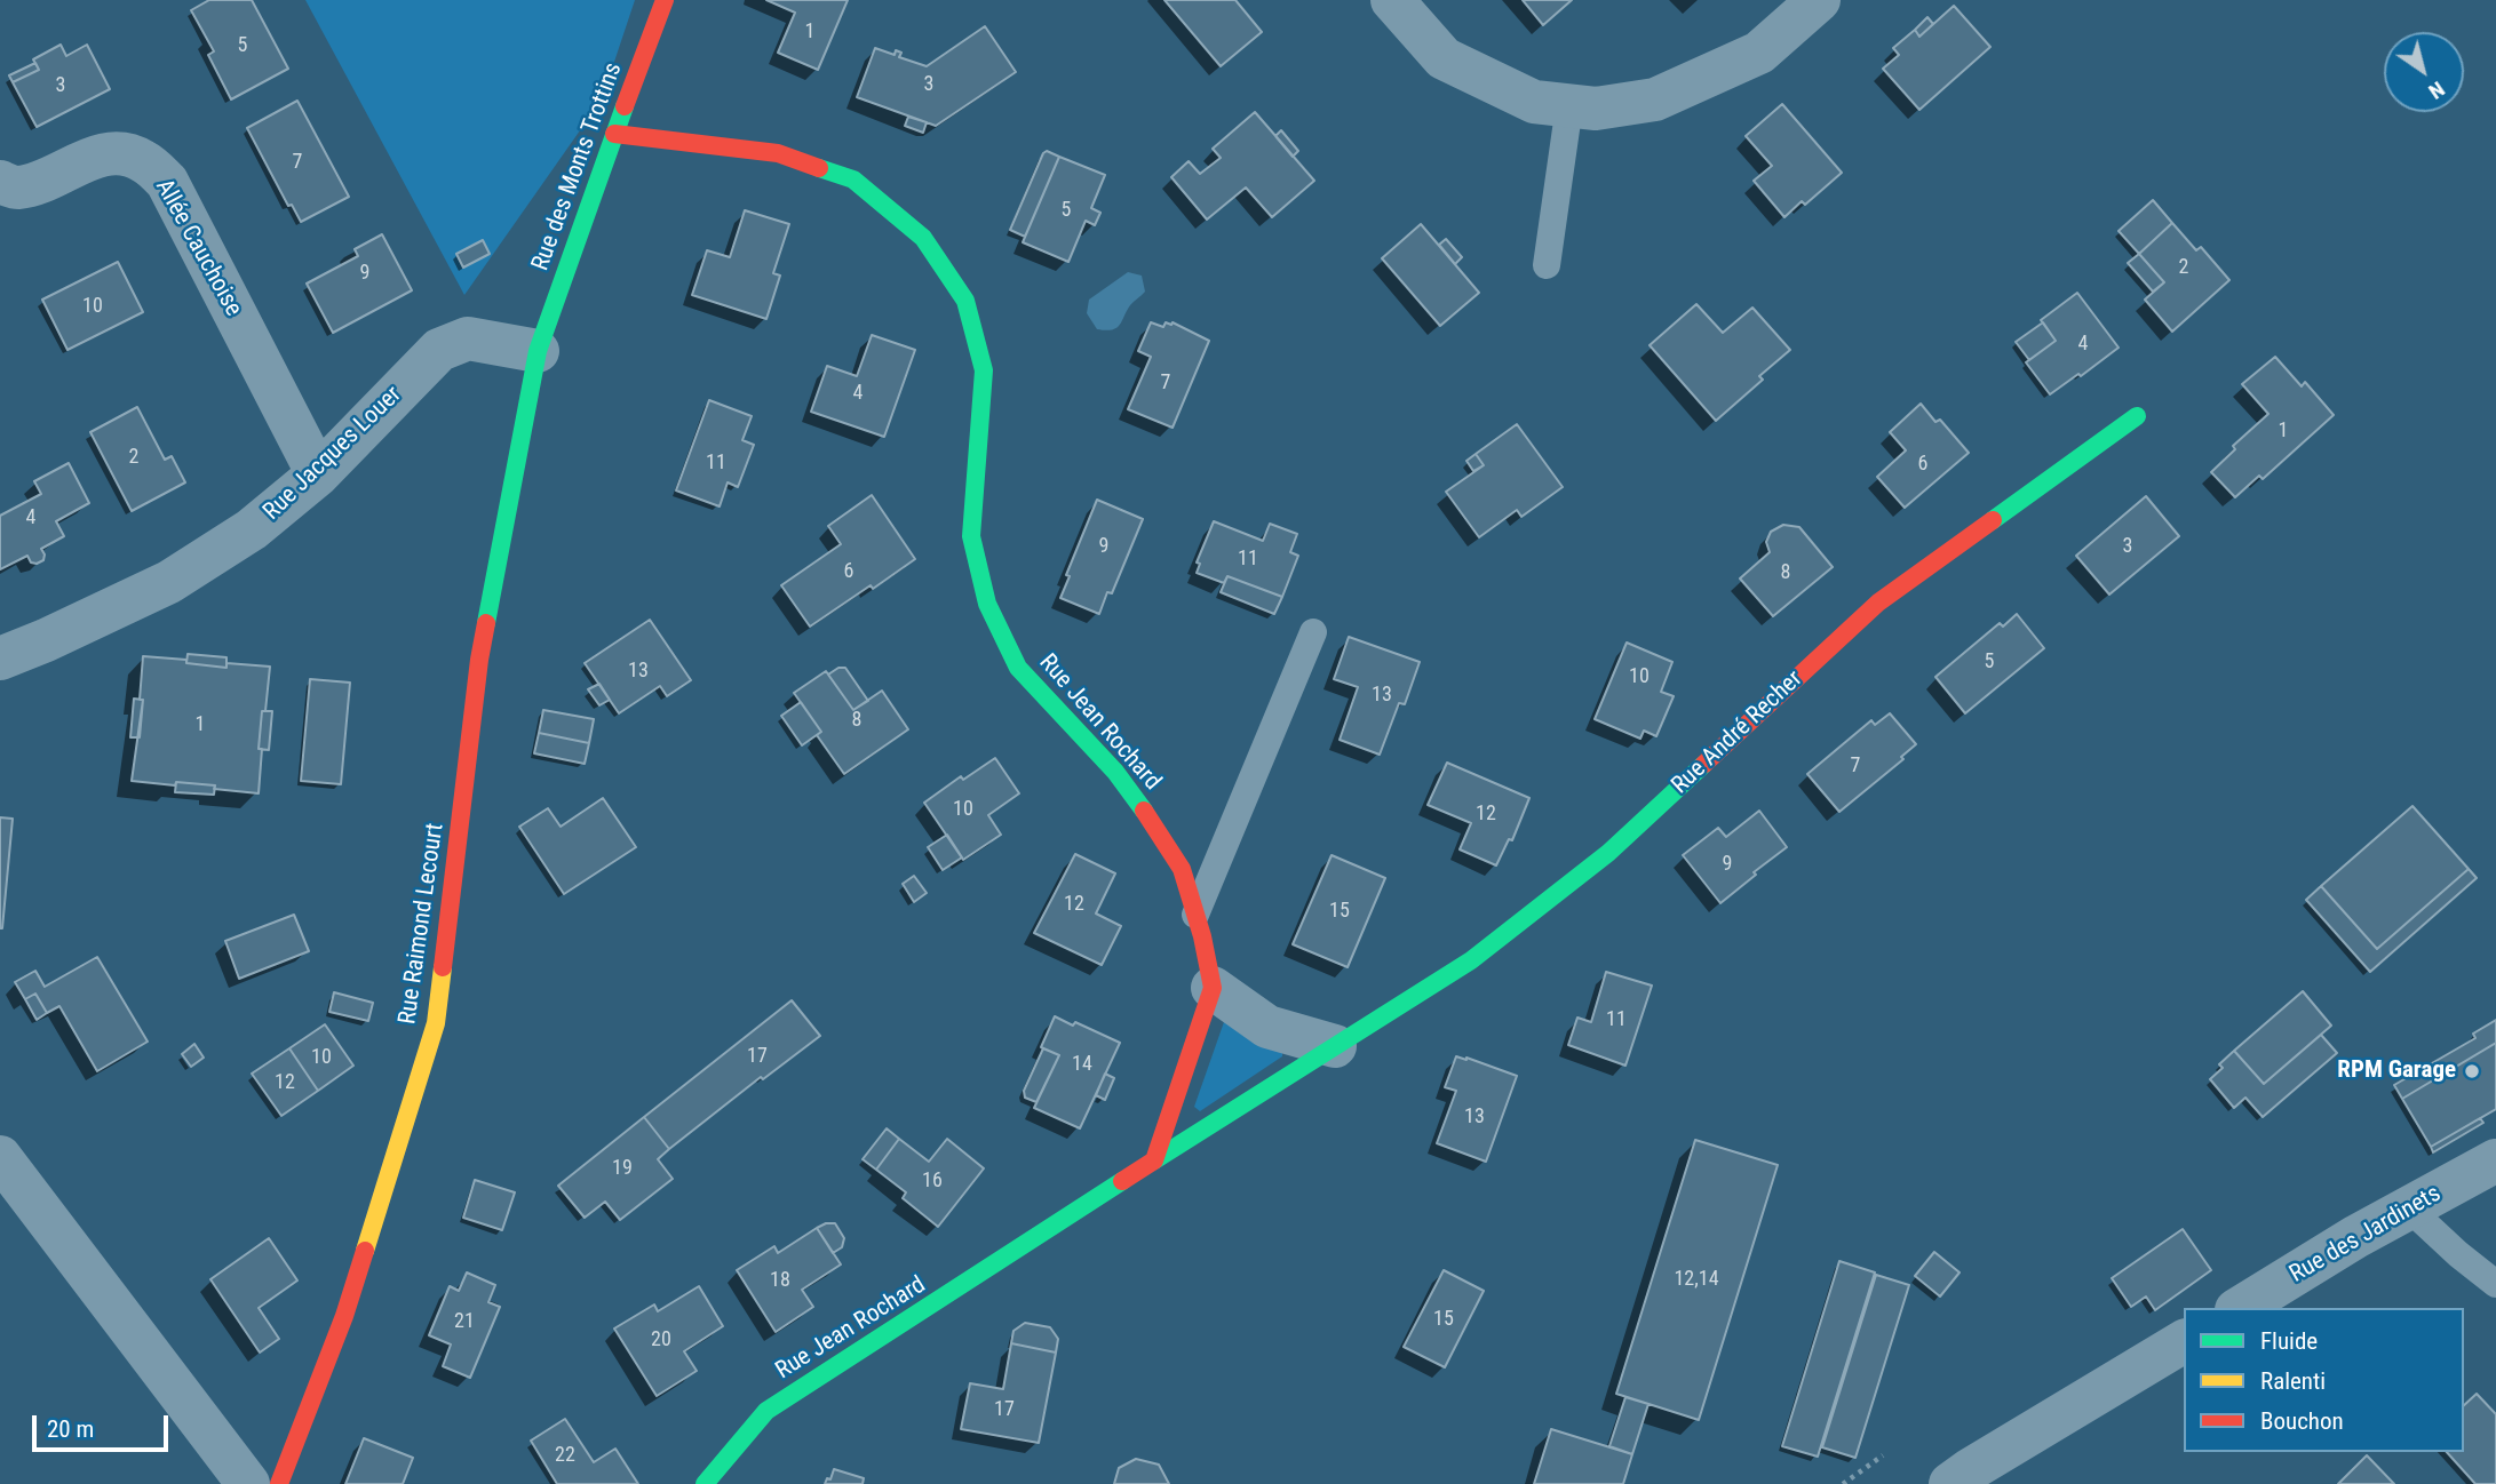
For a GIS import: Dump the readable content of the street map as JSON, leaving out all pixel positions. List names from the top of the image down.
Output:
{
  "streets": {
    "street": [
      "Rue des Monts Trottins",
      "Allée Cauchoise",
      "Rue Jacques Louer",
      "Rue Jean Rochard",
      "Rue André Recher",
      "Rue Raimond Lecourt",
      "Rue des Jardinets"
    ]
  },
  "crossings": [
    ["Rue des Monts Trottins", "Rue Jacques Louer"],
    ["Rue des Monts Trottins", "Rue Jean Rochard"],
    ["Rue des Monts Trottins", "Rue Raimond Lecourt"],
    ["Allée Cauchoise", "Rue Jacques Louer"],
    ["Rue Jacques Louer", "Rue Raimond Lecourt"],
    ["Rue Jean Rochard", "Rue André Recher"]
  ],
  "places": ["RPM Garage"],
  "house_numbers": [
    "1",
    "5",
    "3",
    "3",
    "7",
    "5",
    "2",
    "9",
    "10",
    "4",
    "7",
    "4",
    "1",
    "2",
    "11",
    "6",
    "4",
    "9",
    "3",
    "11",
    "6",
    "8",
    "5",
    "13",
    "10",
    "13",
    "8",
    "1",
    "7",
    "10",
    "12",
    "9",
    "12",
    "15",
    "11",
    "17",
    "10",
    "14",
    "12",
    "13",
    "19",
    "16",
    "12,14",
    "18",
    "15",
    "21",
    "20",
    "17",
    "22"
  ],
  "legend": ["Fluide", "Ralenti", "Bouchon"],
  "scale_bar": "20 m",
  "north": "bottom right"
}
